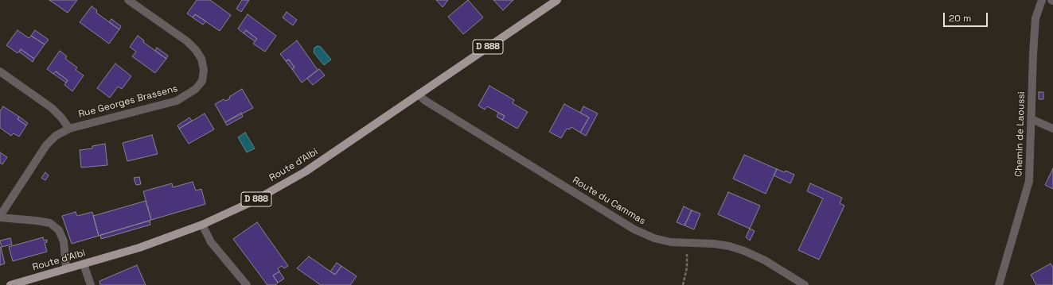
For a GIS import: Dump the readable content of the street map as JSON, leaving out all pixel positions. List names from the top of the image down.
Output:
{
  "streets": {
    "main road": ["D 888", "Route d'Albi"],
    "street": ["Rue Georges Brassens", "Chemin de Laoussi", "Route du Cammas"]
  },
  "crossings": [
    ["Route d'Albi", "Route du Cammas"]
  ],
  "scale_bar": "20 m"
}
